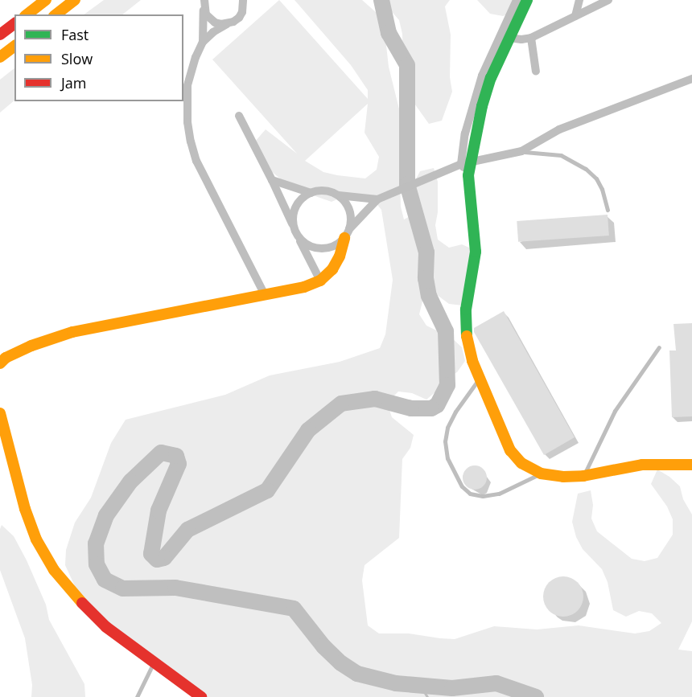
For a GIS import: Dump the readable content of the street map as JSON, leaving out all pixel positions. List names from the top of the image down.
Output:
{
  "legend": ["Fast", "Slow", "Jam"]
}
